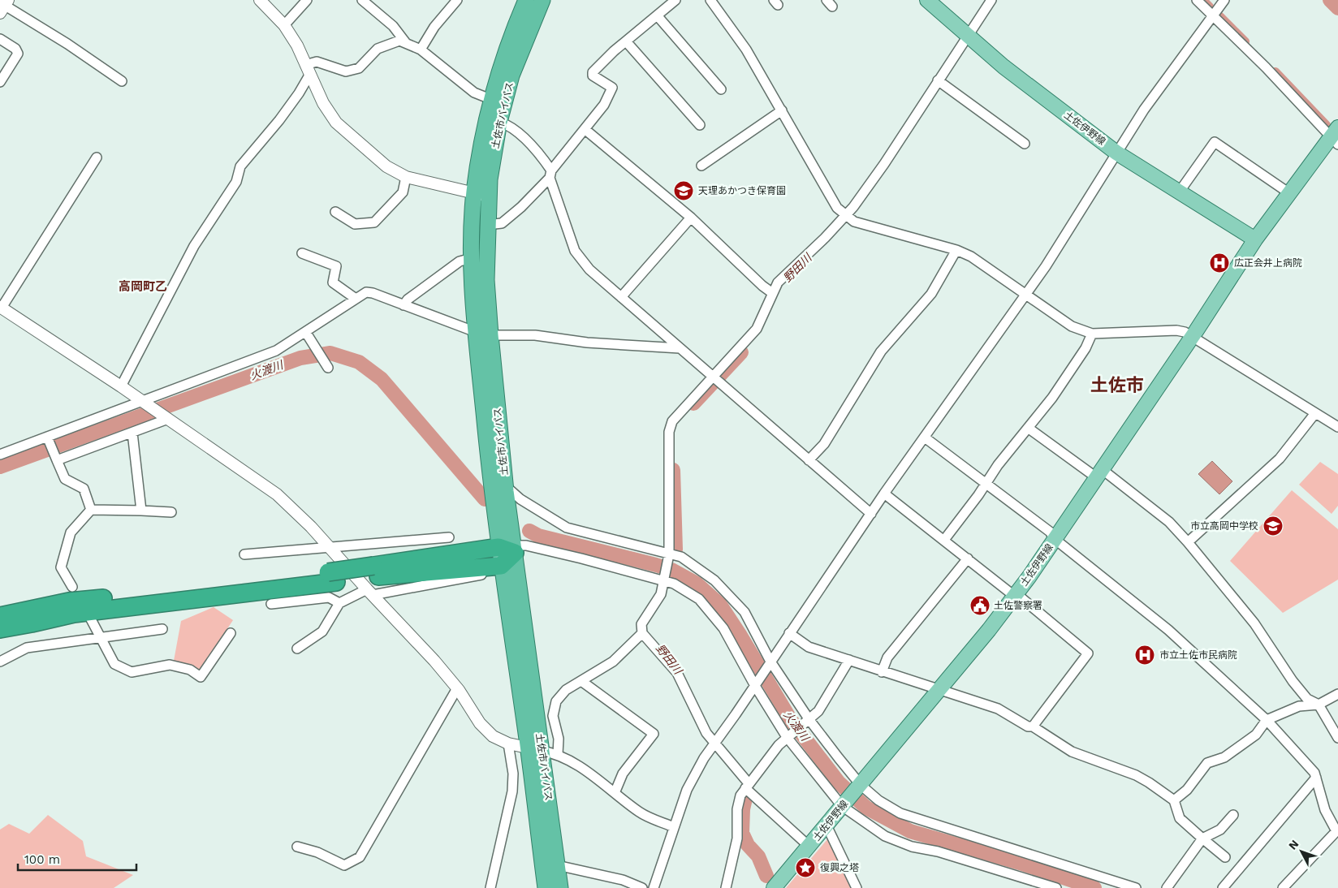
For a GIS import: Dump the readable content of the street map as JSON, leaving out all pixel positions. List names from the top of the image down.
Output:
{
  "streets": {
    "highway": ["土佐市バイパス"],
    "main road": ["土佐伊野線"]
  },
  "districts": ["高岡町乙", "土佐市"],
  "water": ["野田川", "火渡川"],
  "places": {
    "school or university": ["天理あかつき保育園", "市立高岡中学校"],
    "hospital": ["広正会井上病院", "市立土佐市民病院"],
    "public building": ["土佐警察署"],
    "place": ["復興之塔"]
  },
  "scale_bar": "100 m",
  "north": "top left"
}
